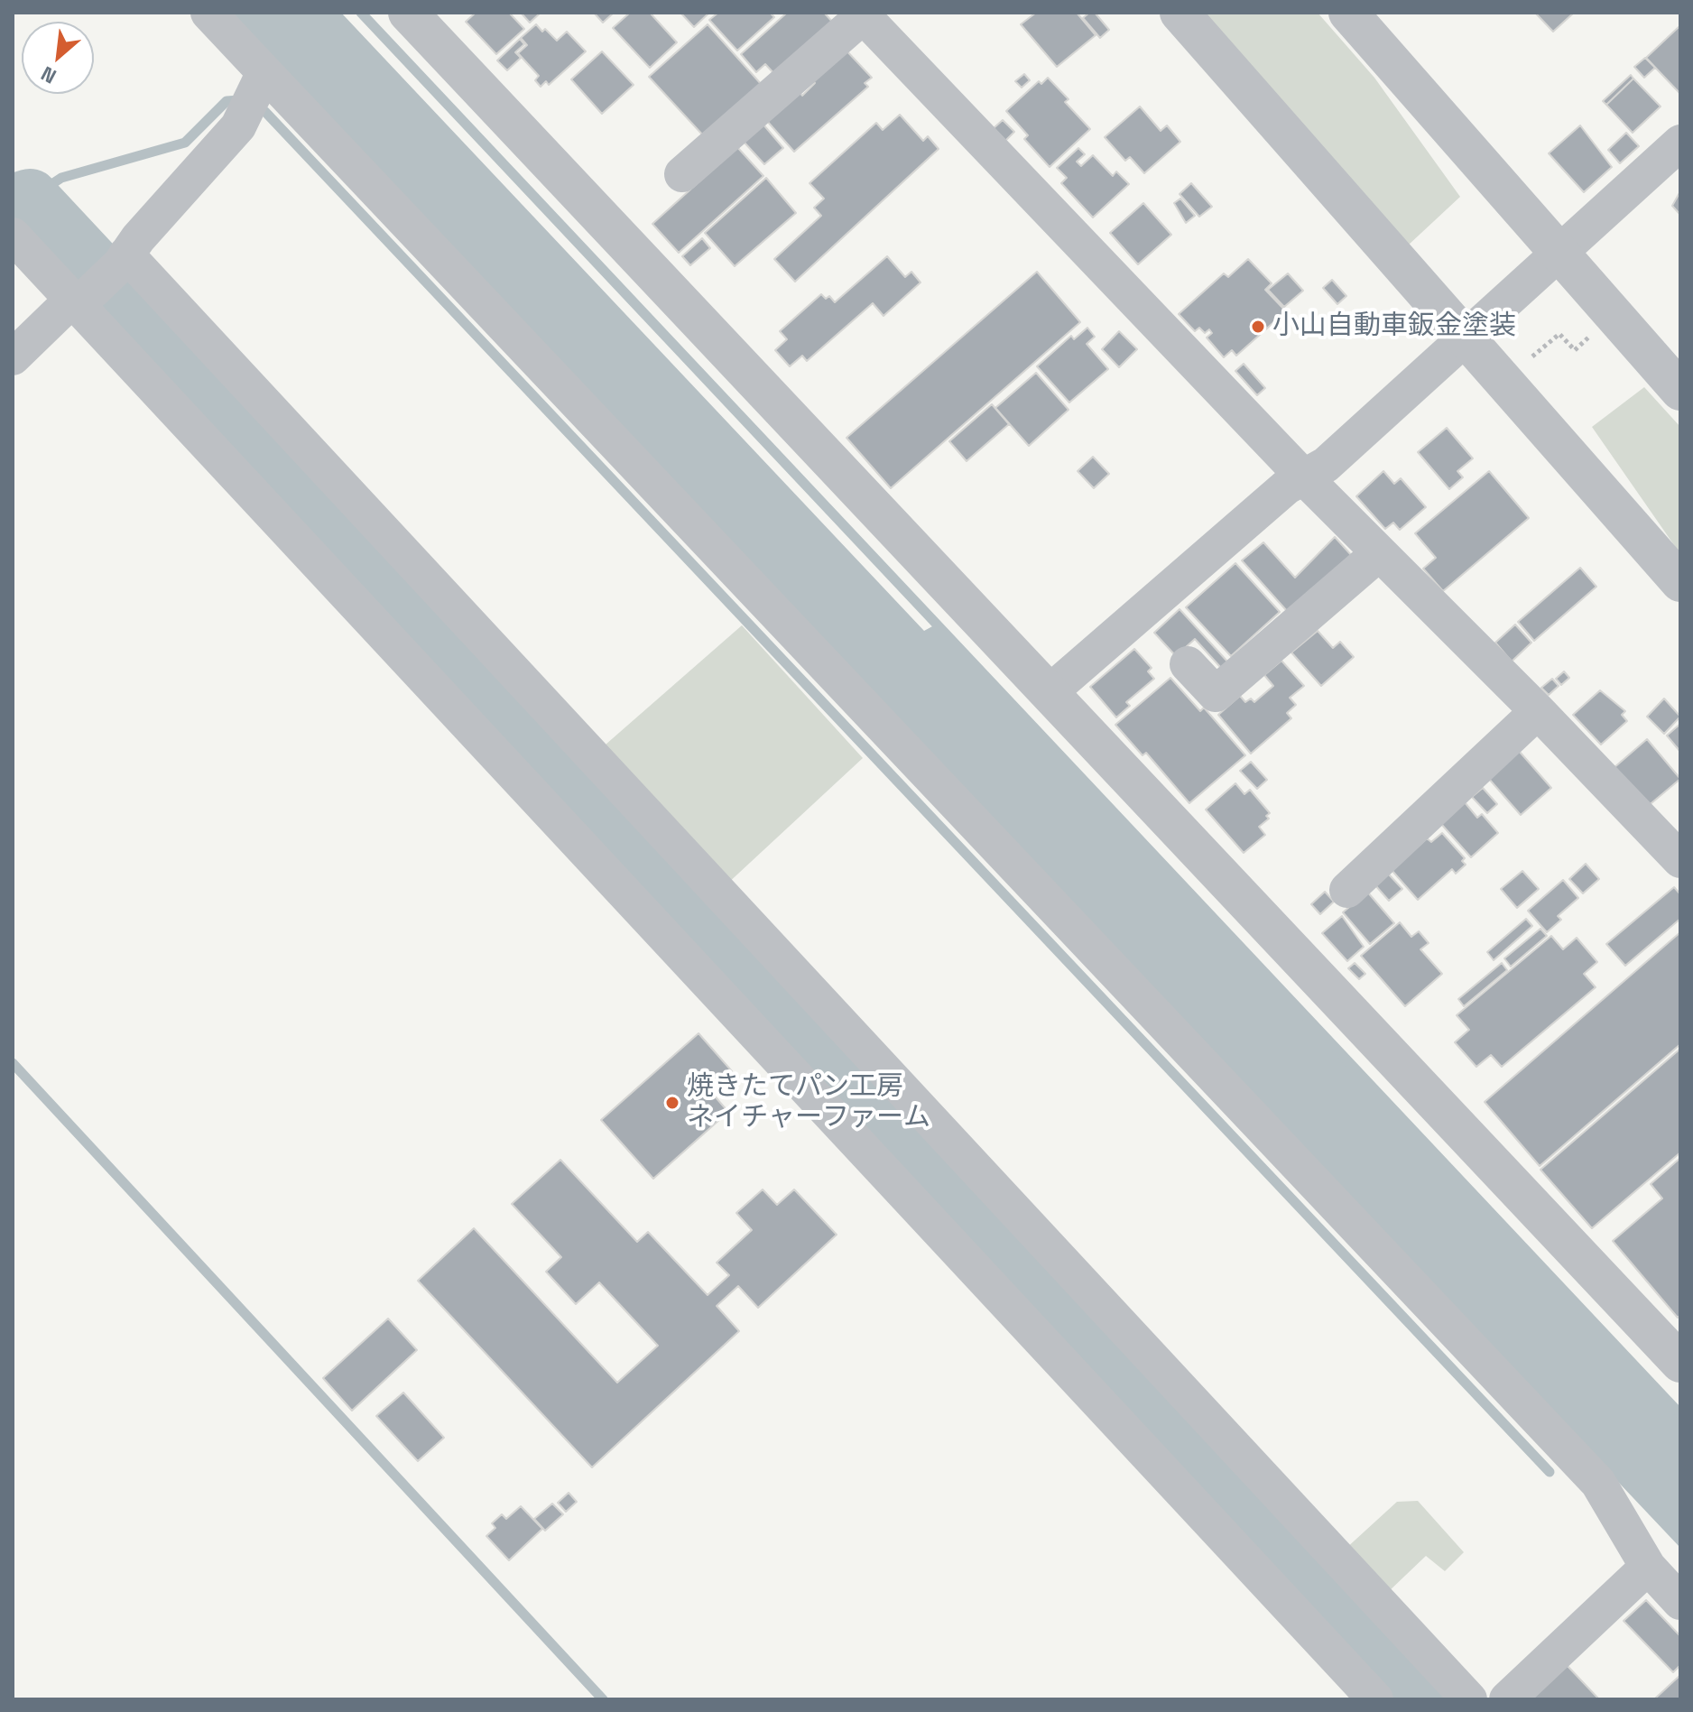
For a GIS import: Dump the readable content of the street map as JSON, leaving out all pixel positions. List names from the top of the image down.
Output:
{
  "places": ["小山自動車鈑金塗装", "焼きたてパン工房 ネイチャーファーム"],
  "north": "bottom left"
}
